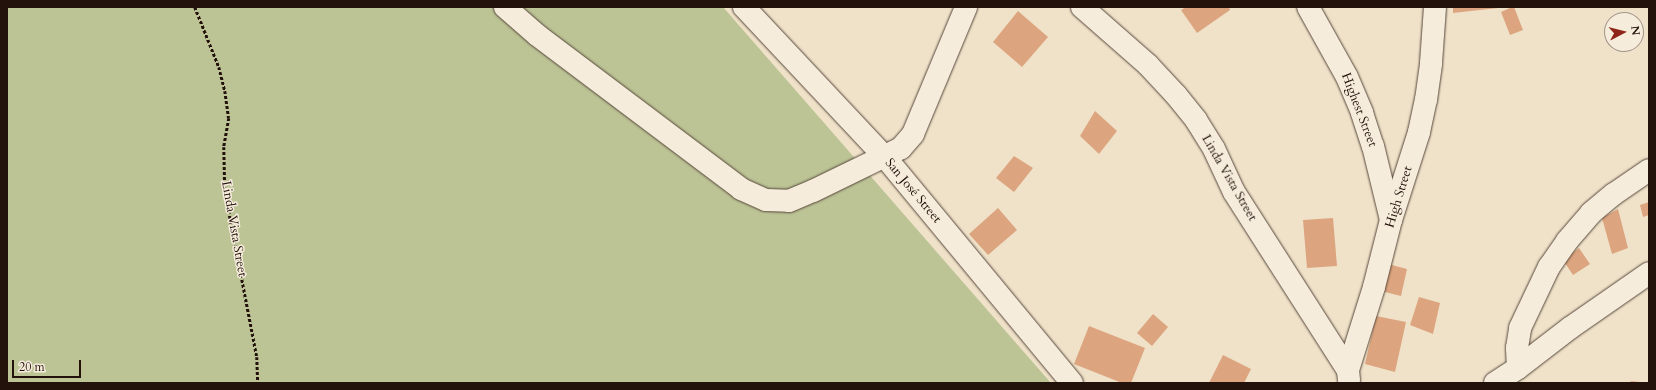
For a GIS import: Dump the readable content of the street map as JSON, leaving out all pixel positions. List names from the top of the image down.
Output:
{
  "streets": {
    "street": [
      "Highest Street",
      "Linda Vista Street",
      "San José Street",
      "High Street"
    ]
  },
  "crossings": [
    ["Highest Street", "High Street"],
    ["Linda Vista Street", "High Street"]
  ],
  "scale_bar": "20 m",
  "north": "right"
}
